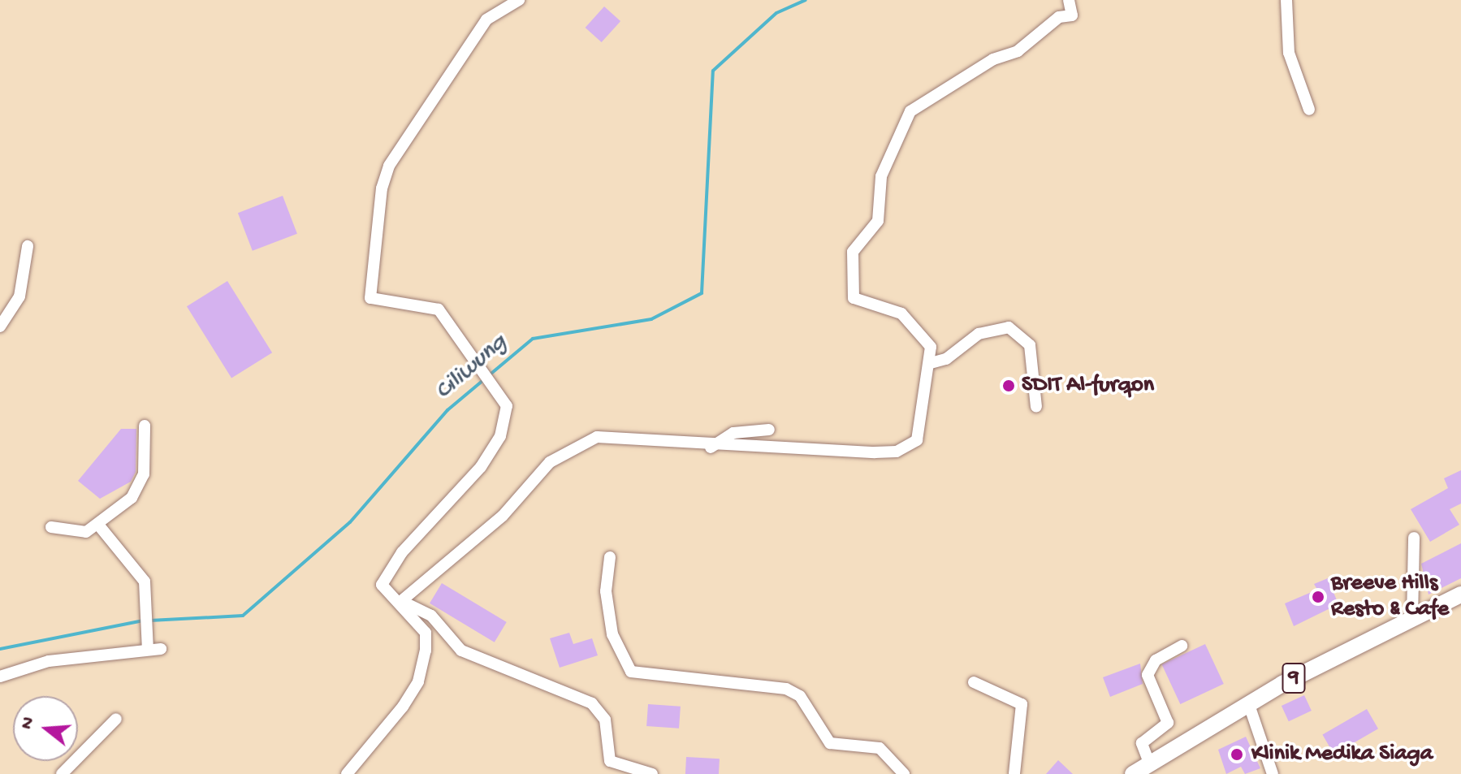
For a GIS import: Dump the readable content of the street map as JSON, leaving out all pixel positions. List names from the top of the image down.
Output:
{
  "streets": {
    "highway": ["9"]
  },
  "water": ["Ciliwung"],
  "places": ["SDIT Al-furqon", "Breeve Hills Resto & Cafe", "Klinik Medika Siaga"],
  "north": "left"
}
